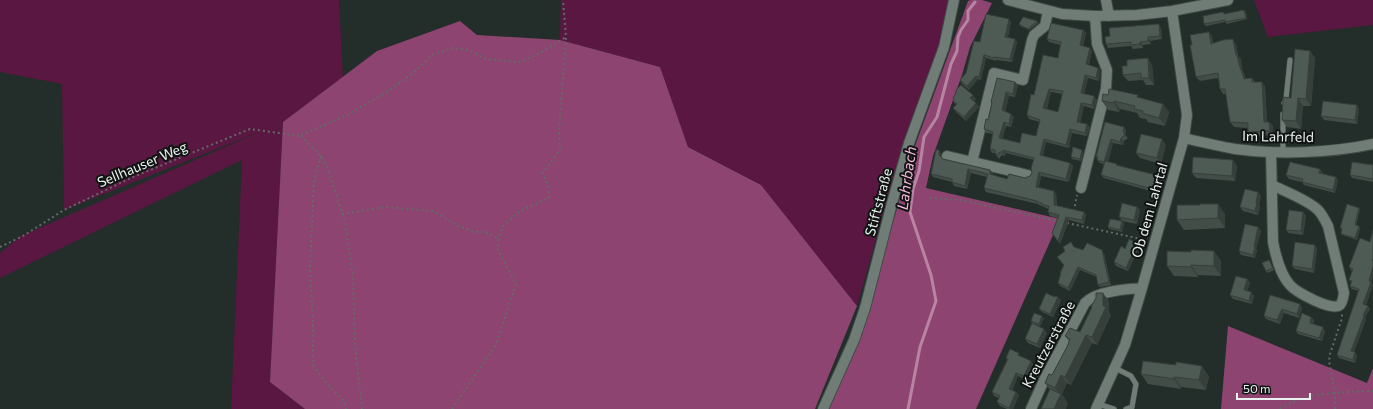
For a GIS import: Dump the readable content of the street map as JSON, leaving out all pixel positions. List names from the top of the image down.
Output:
{
  "streets": {
    "street": [
      "Im Lahrfeld",
      "Stiftstraße",
      "Ob dem Lahrtal",
      "Kreutzerstraße"
    ],
    "path": ["Sellhauser Weg"]
  },
  "crossings": [
    ["Im Lahrfeld", "Ob dem Lahrtal"],
    ["Ob dem Lahrtal", "Kreutzerstraße"]
  ],
  "water": ["Lahrbach"],
  "scale_bar": "50 m"
}
